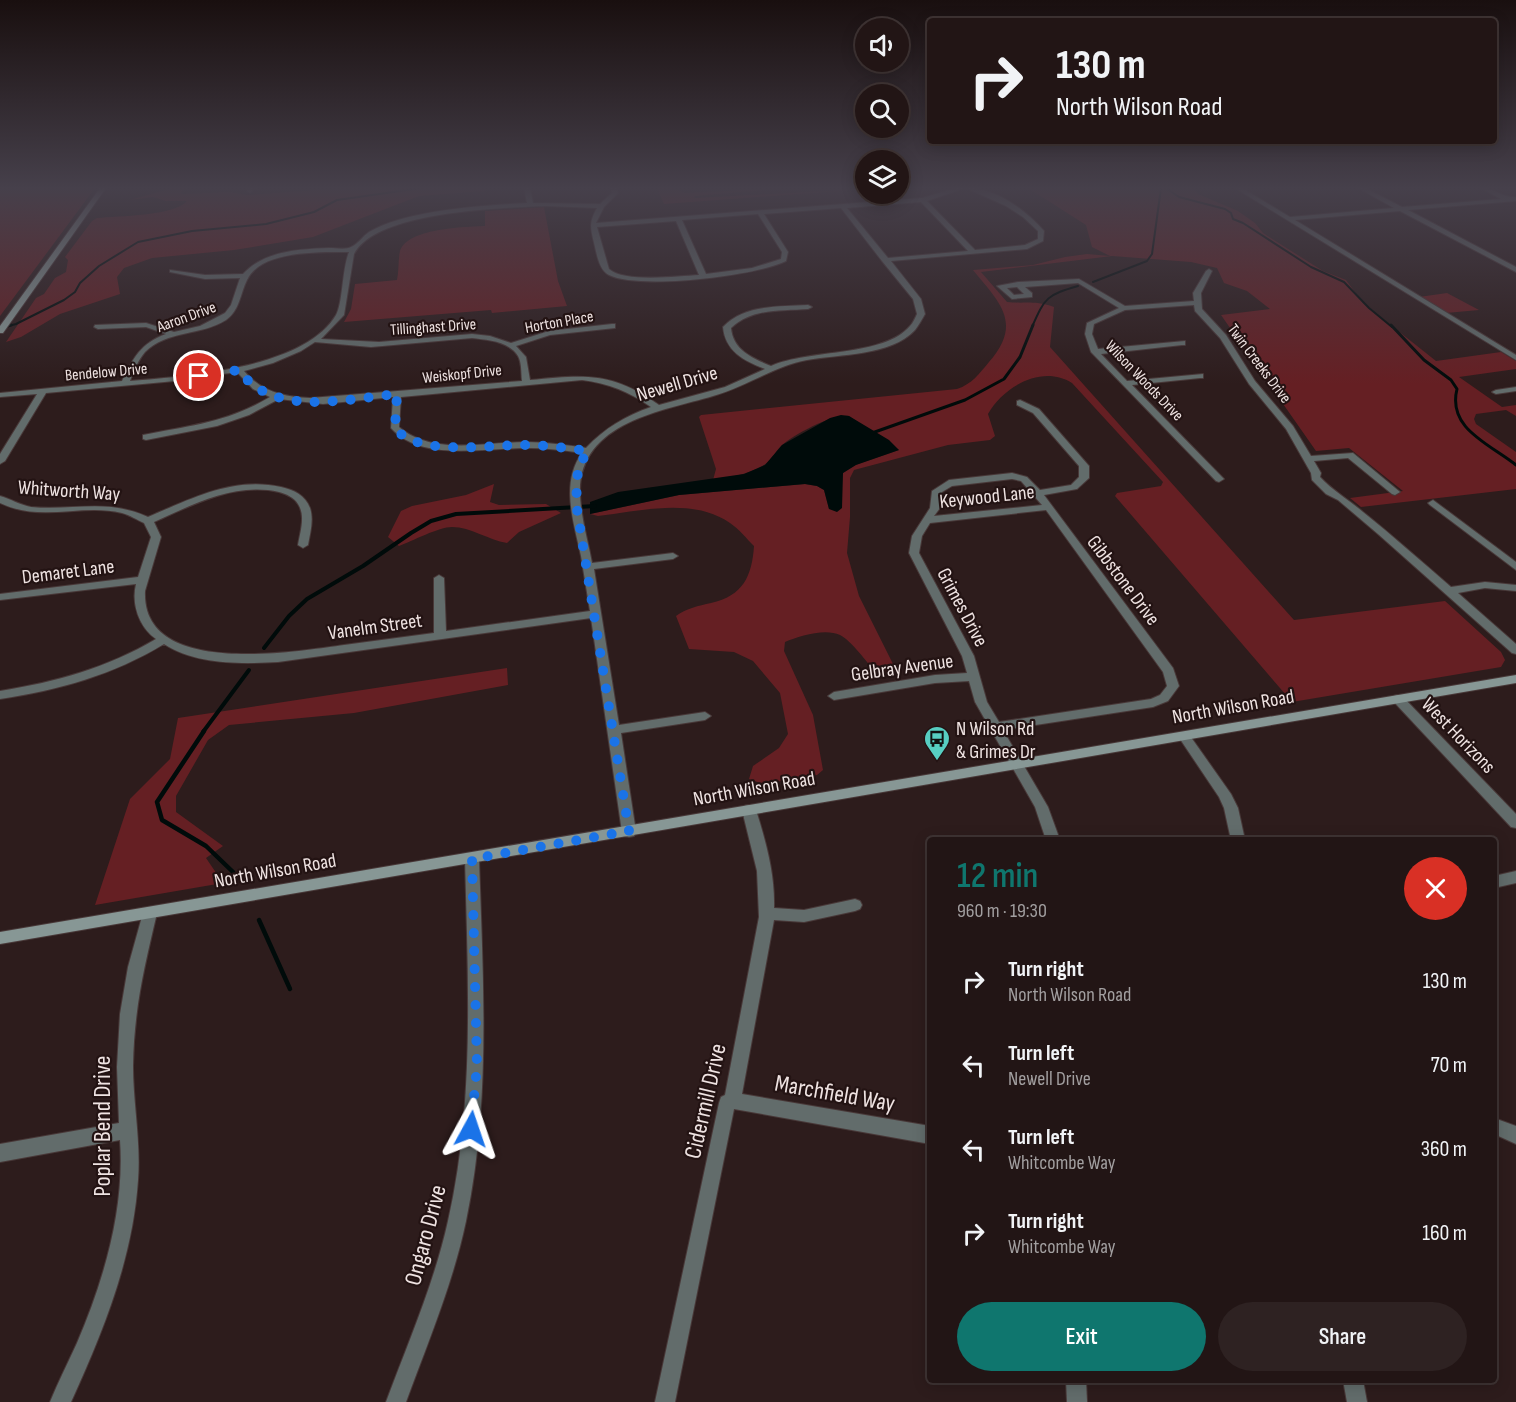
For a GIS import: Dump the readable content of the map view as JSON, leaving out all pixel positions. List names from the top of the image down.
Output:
{
  "streets": {
    "main road": ["North Wilson Road"],
    "street": [
      "Aaron Drive",
      "Horton Place",
      "Tillinghast Drive",
      "Twin Creeks Drive",
      "Bendelow Drive",
      "Weiskopf Drive",
      "Wilson Woods Drive",
      "Newell Drive",
      "Whitworth Way",
      "Keywood Lane",
      "Demaret Lane",
      "Gibbstone Drive",
      "Grimes Drive",
      "Vanelm Street",
      "Gelbray Avenue",
      "West Horizons",
      "Marchfield Way",
      "Cidermill Drive",
      "Poplar Bend Drive",
      "Ongaro Drive"
    ]
  },
  "crossings": [
    ["Aaron Drive", "Bendelow Drive"],
    ["Horton Place", "Tillinghast Drive"],
    ["Tillinghast Drive", "Bendelow Drive"],
    ["Twin Creeks Drive", "Wilson Woods Drive"],
    ["Bendelow Drive", "Weiskopf Drive"],
    ["Bendelow Drive", "Whitworth Way"],
    ["Weiskopf Drive", "Newell Drive"],
    ["Newell Drive", "Vanelm Street"],
    ["Newell Drive", "North Wilson Road"],
    ["Keywood Lane", "Gibbstone Drive"],
    ["Keywood Lane", "Grimes Drive"],
    ["Gibbstone Drive", "Grimes Drive"],
    ["Grimes Drive", "Gelbray Avenue"],
    ["Grimes Drive", "North Wilson Road"],
    ["North Wilson Road", "West Horizons"],
    ["North Wilson Road", "Cidermill Drive"],
    ["North Wilson Road", "Poplar Bend Drive"],
    ["North Wilson Road", "Ongaro Drive"],
    ["Marchfield Way", "Cidermill Drive"]
  ],
  "places": {
    "bus stop": ["N Wilson Rd & Grimes Dr"]
  },
  "page": {
    "turn": ["130 m", "North Wilson Road"],
    "heading": ["12 min", "960 m · 19:30"],
    "list": [
      {
        "name": "Turn right",
        "note": "North Wilson Road",
        "value": "130 m"
      },
      {
        "name": "Turn left",
        "note": "Newell Drive",
        "value": "70 m"
      },
      {
        "name": "Turn left",
        "note": "Whitcombe Way",
        "value": "360 m"
      },
      {
        "name": "Turn right",
        "note": "Whitcombe Way",
        "value": "160 m"
      }
    ],
    "buttons": ["Exit", "Share"]
  }
}
